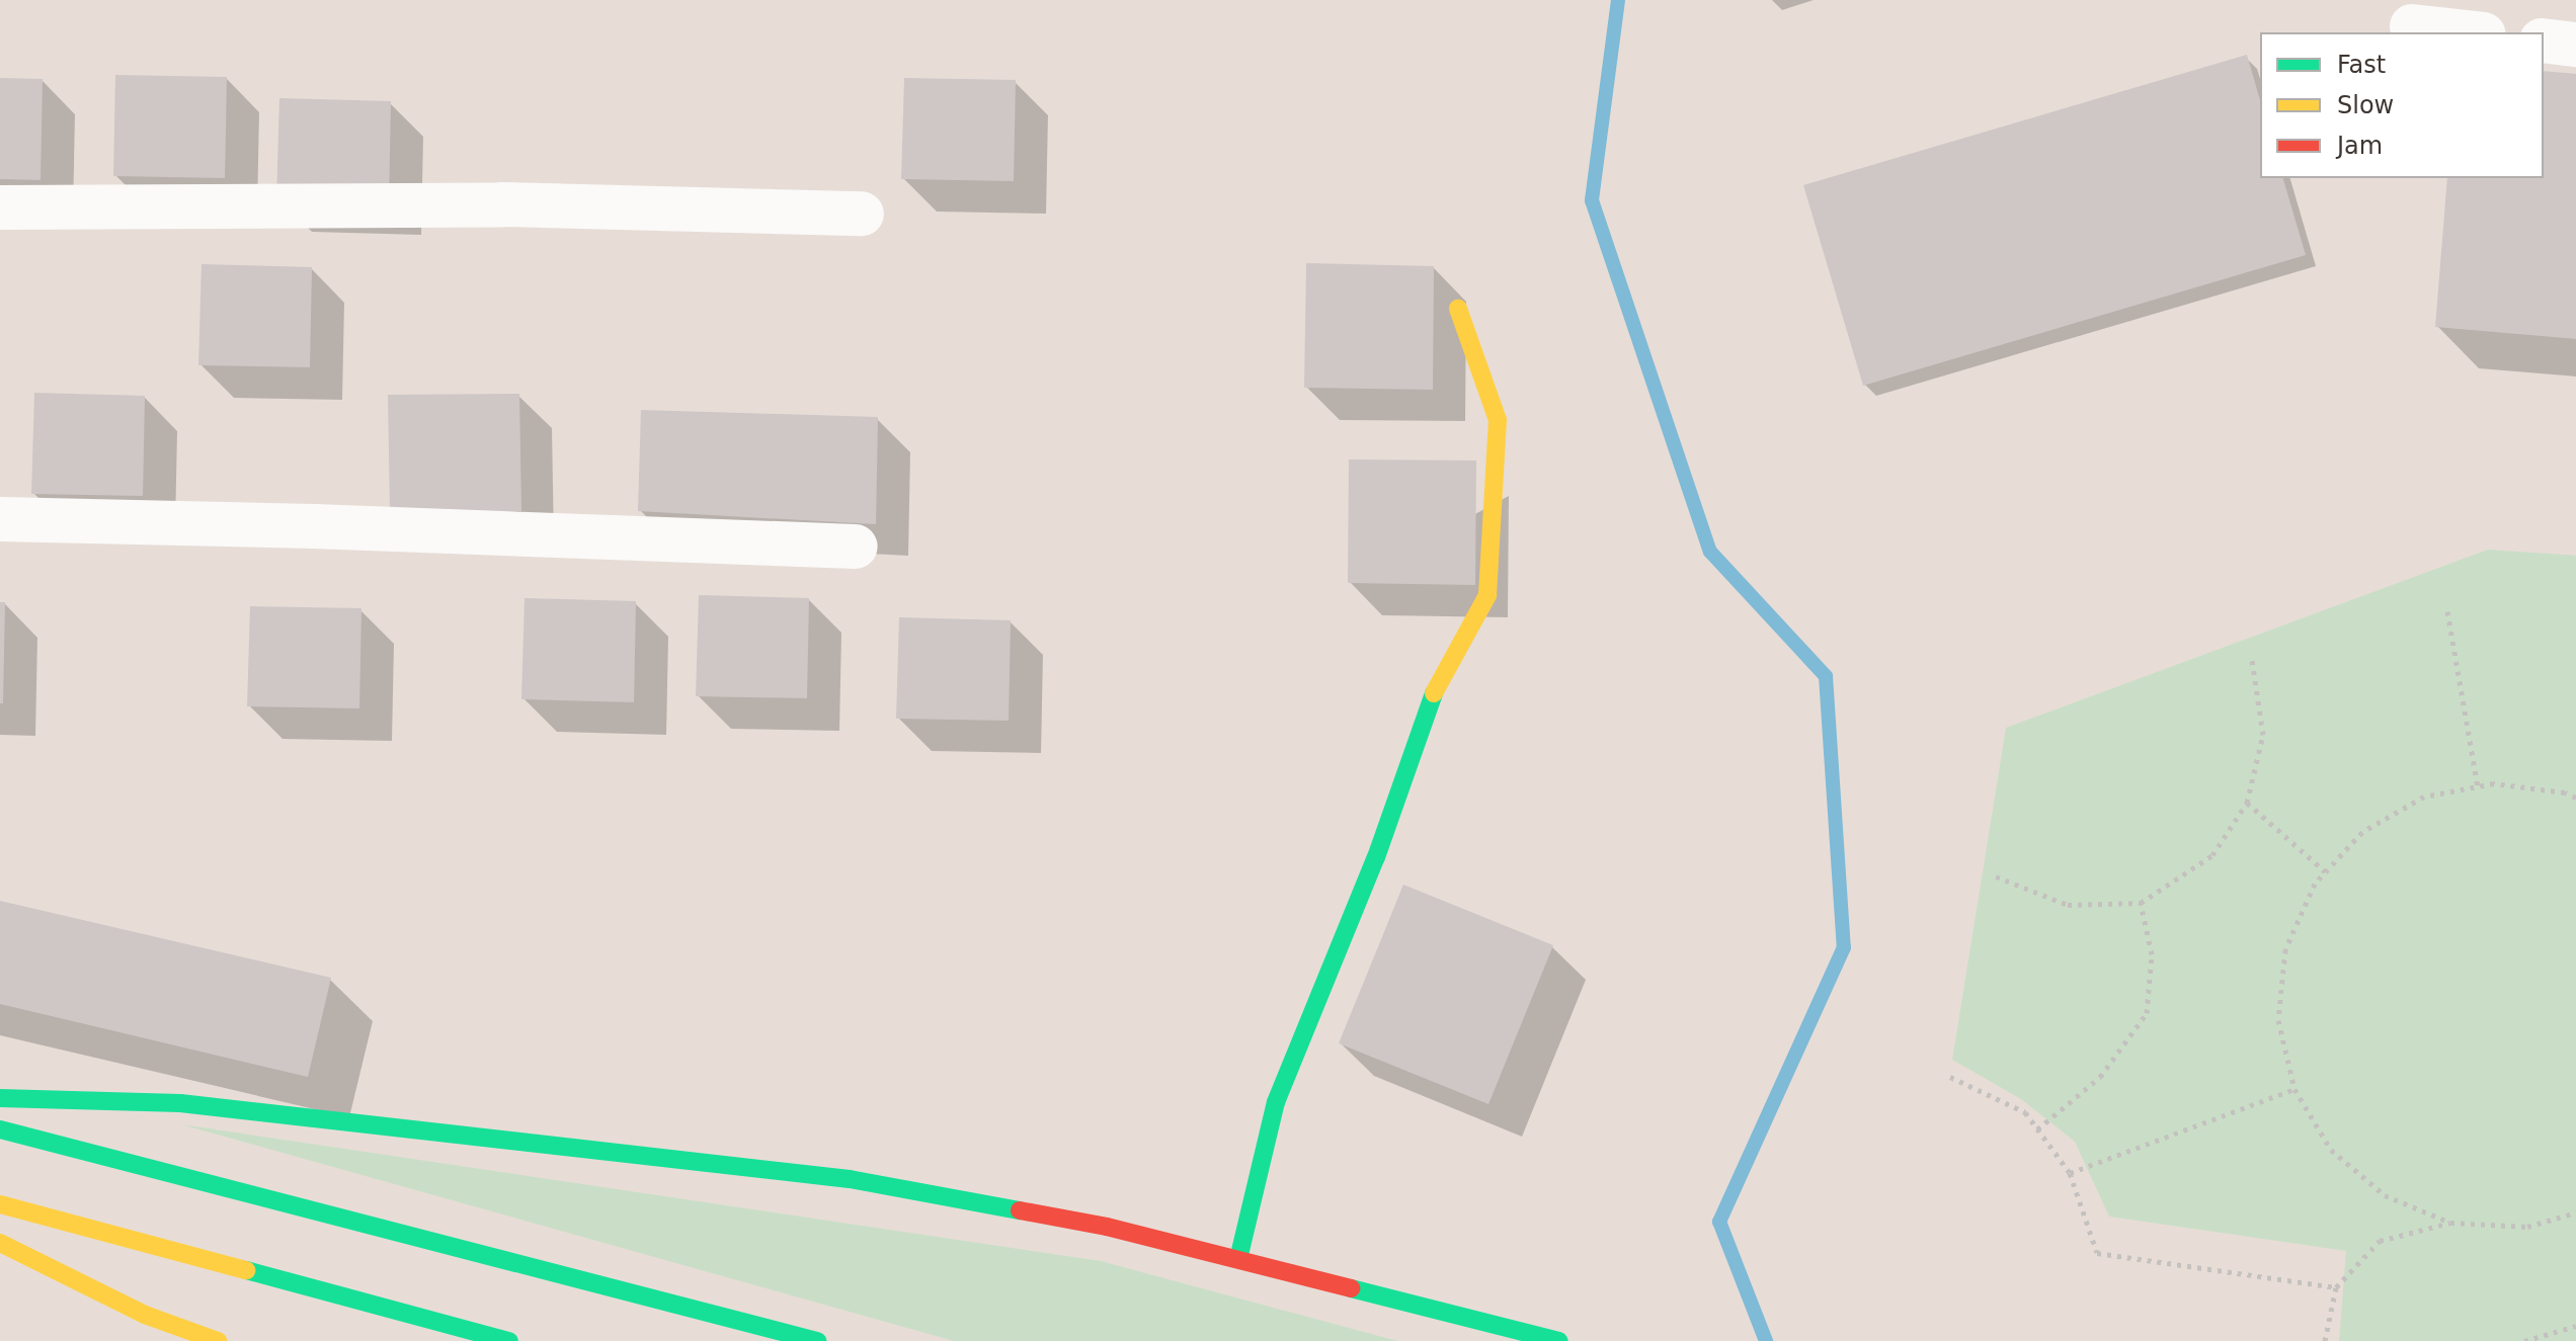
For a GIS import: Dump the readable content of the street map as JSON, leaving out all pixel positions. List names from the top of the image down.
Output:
{
  "legend": ["Fast", "Slow", "Jam"]
}
